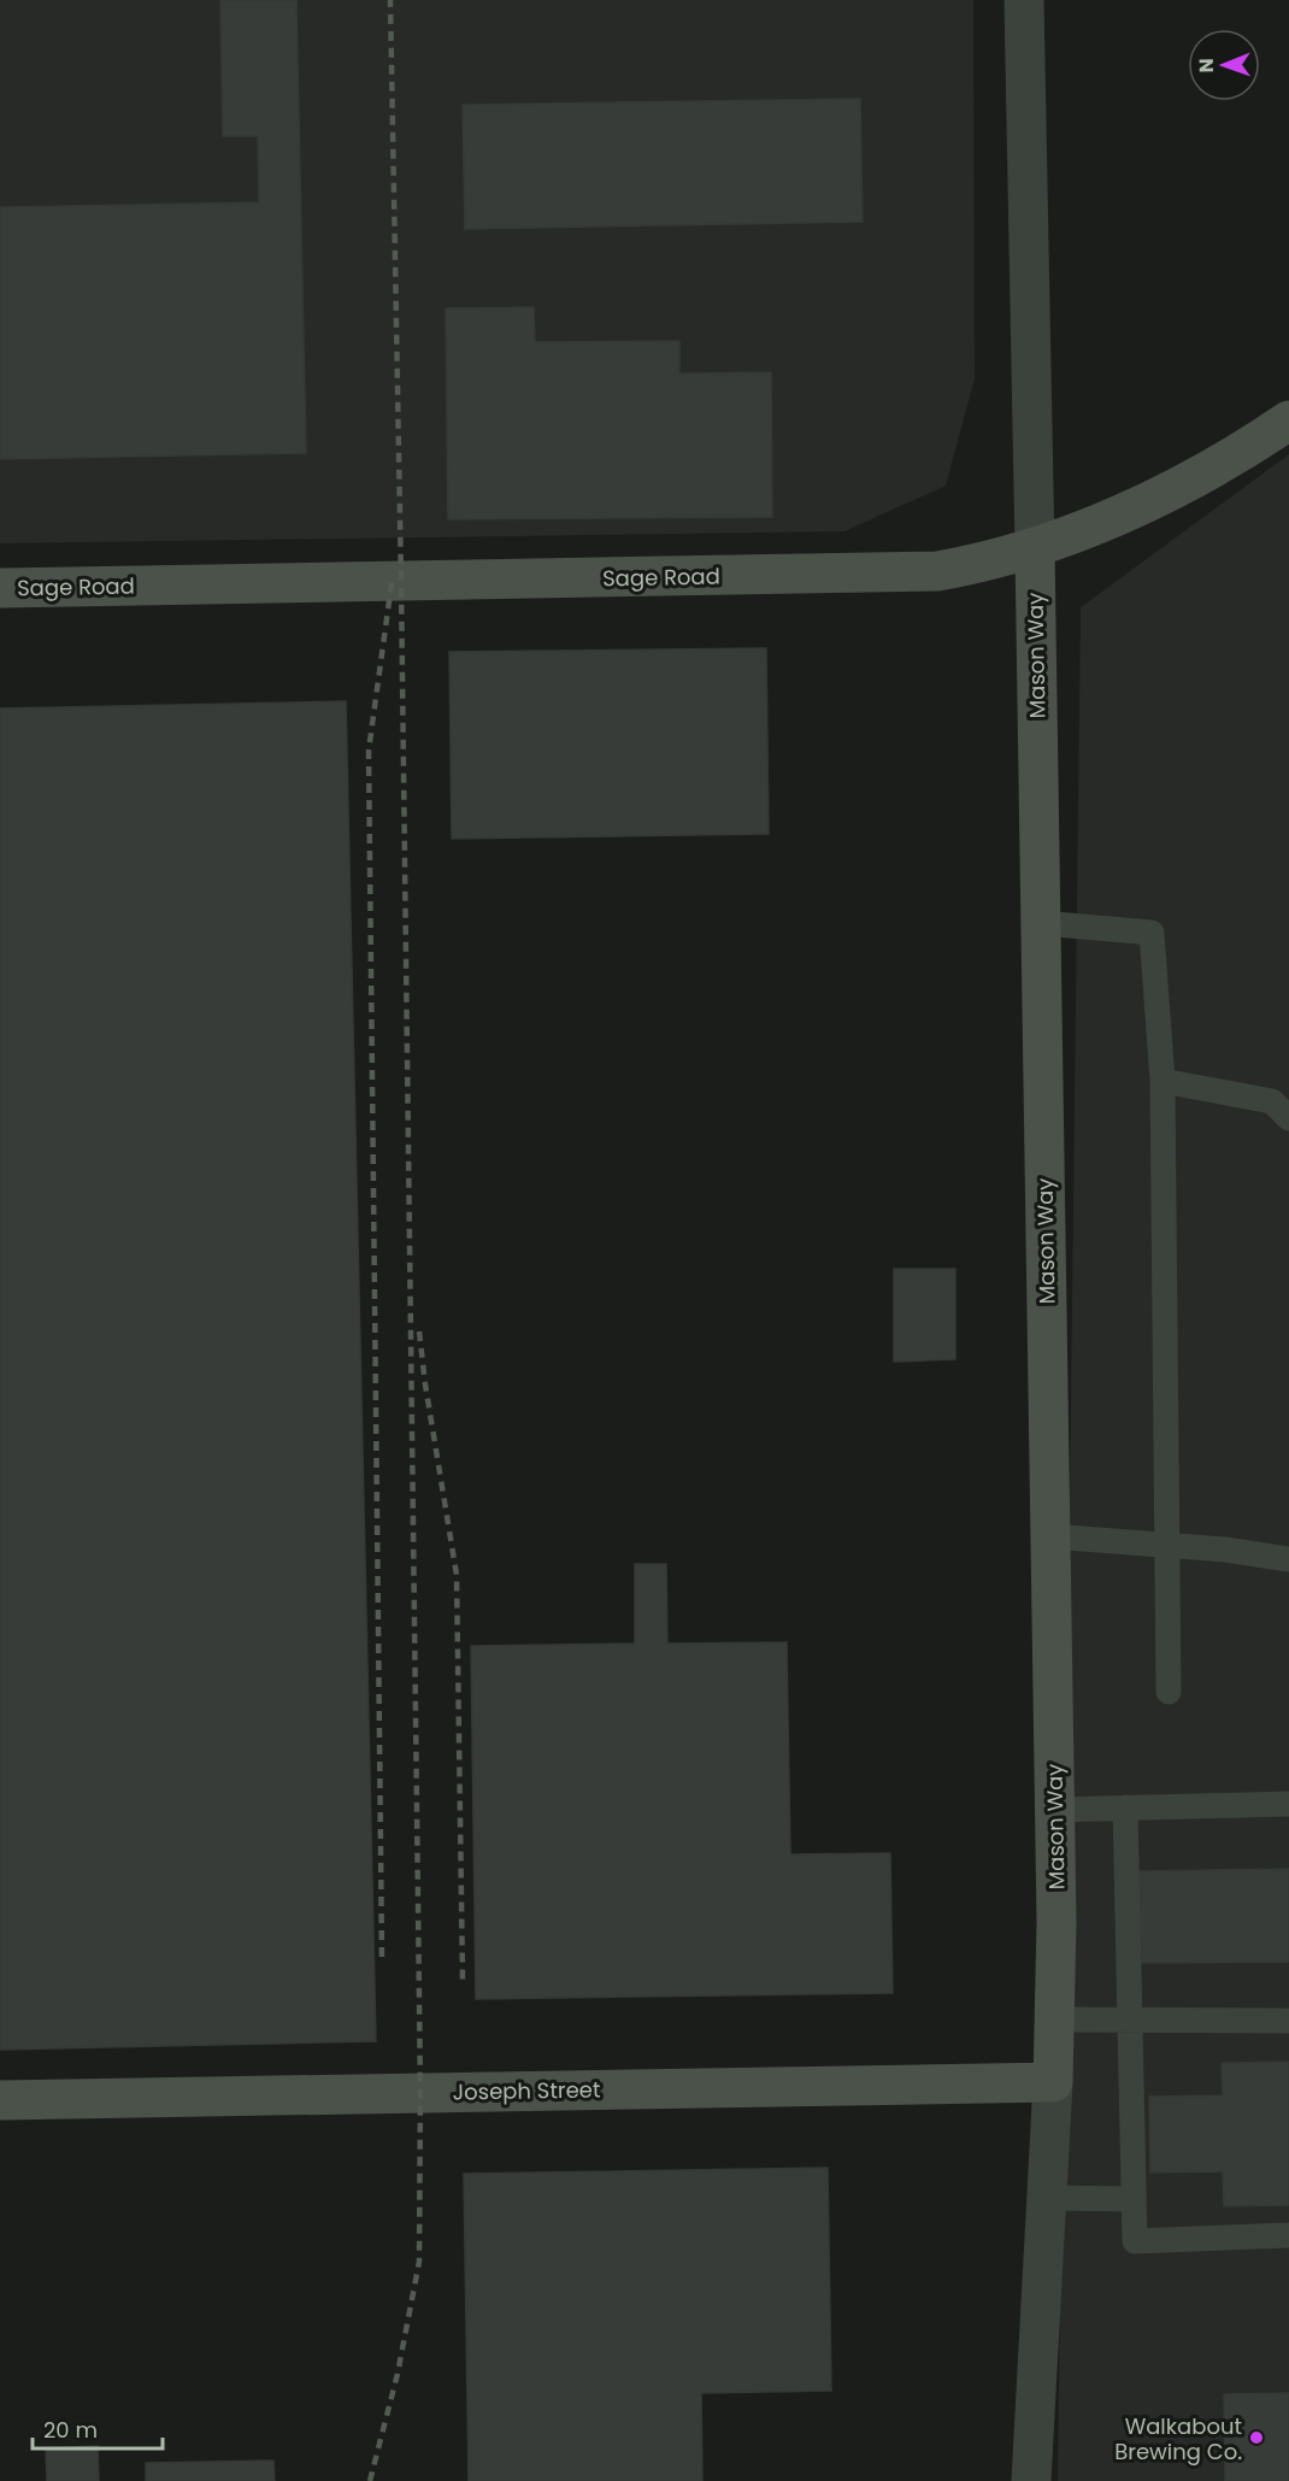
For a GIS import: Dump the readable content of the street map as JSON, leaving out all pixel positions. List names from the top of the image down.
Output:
{
  "streets": {
    "street": ["Sage Road", "Mason Way", "Joseph Street"]
  },
  "crossings": [
    ["Sage Road", "Mason Way"],
    ["Mason Way", "Joseph Street"]
  ],
  "places": ["Walkabout Brewing Co."],
  "scale_bar": "20 m",
  "north": "left"
}
